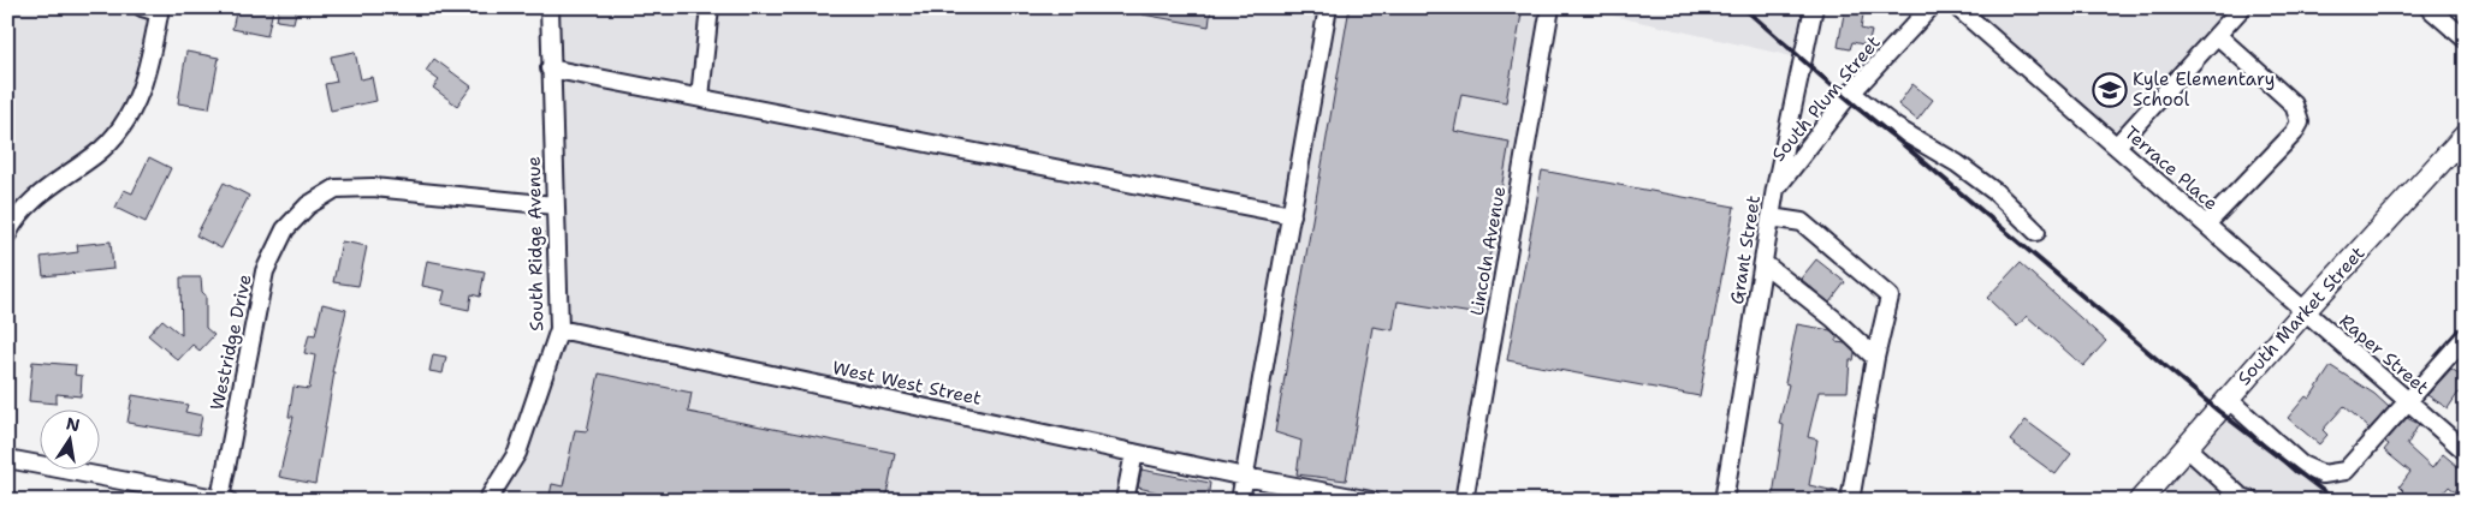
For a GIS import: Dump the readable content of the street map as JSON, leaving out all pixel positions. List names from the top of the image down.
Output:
{
  "streets": {
    "main road": ["South Market Street"],
    "street": [
      "South Plum Street",
      "Terrace Place",
      "South Ridge Avenue",
      "Grant Street",
      "Lincoln Avenue",
      "Westridge Drive",
      "Raper Street",
      "West West Street"
    ]
  },
  "crossings": [
    ["South Plum Street", "Grant Street"],
    ["Terrace Place", "South Market Street"],
    ["Terrace Place", "Raper Street"],
    ["South Ridge Avenue", "Westridge Drive"],
    ["South Ridge Avenue", "West West Street"],
    ["South Market Street", "Raper Street"]
  ],
  "places": {
    "school or university": ["Kyle Elementary School"]
  },
  "north": "top"
}
